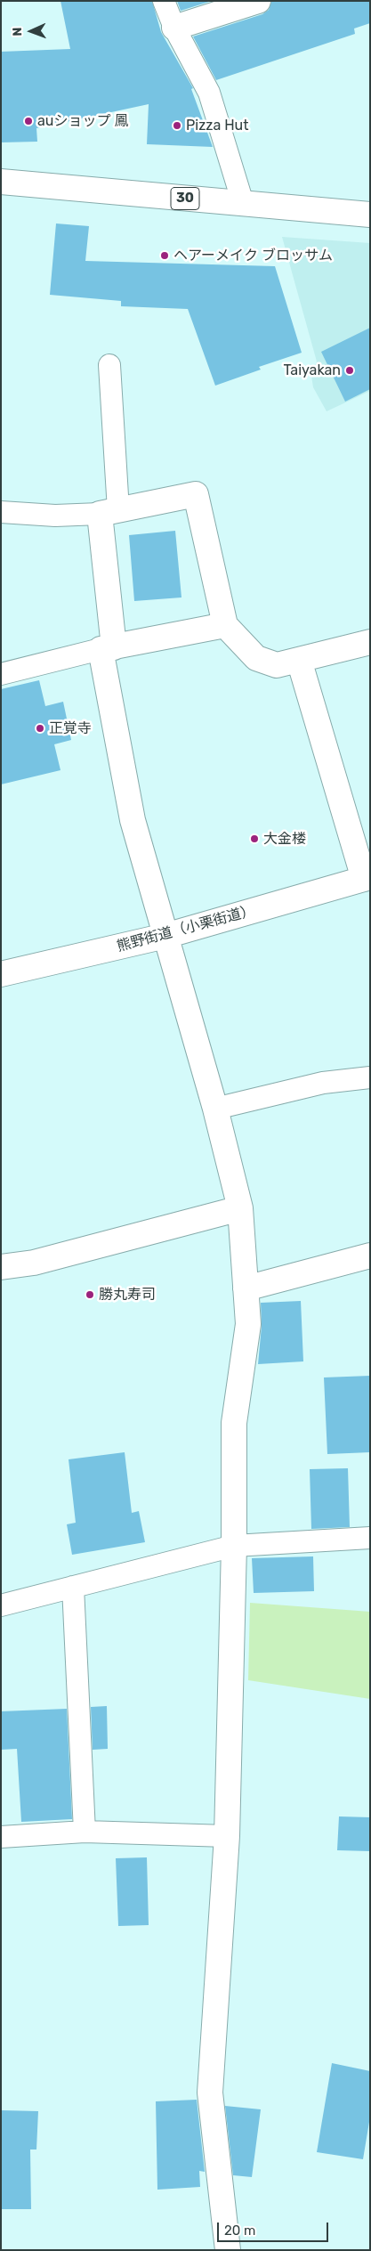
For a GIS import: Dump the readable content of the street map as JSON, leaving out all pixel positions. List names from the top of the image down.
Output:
{
  "streets": {
    "street": ["30", "熊野街道（小栗街道）"]
  },
  "places": [
    "auショップ 鳳",
    "Pizza Hut",
    "ヘアーメイク ブロッサム",
    "Taiyakan",
    "正覚寺",
    "大金楼",
    "勝丸寿司"
  ],
  "scale_bar": "20 m",
  "north": "left"
}
